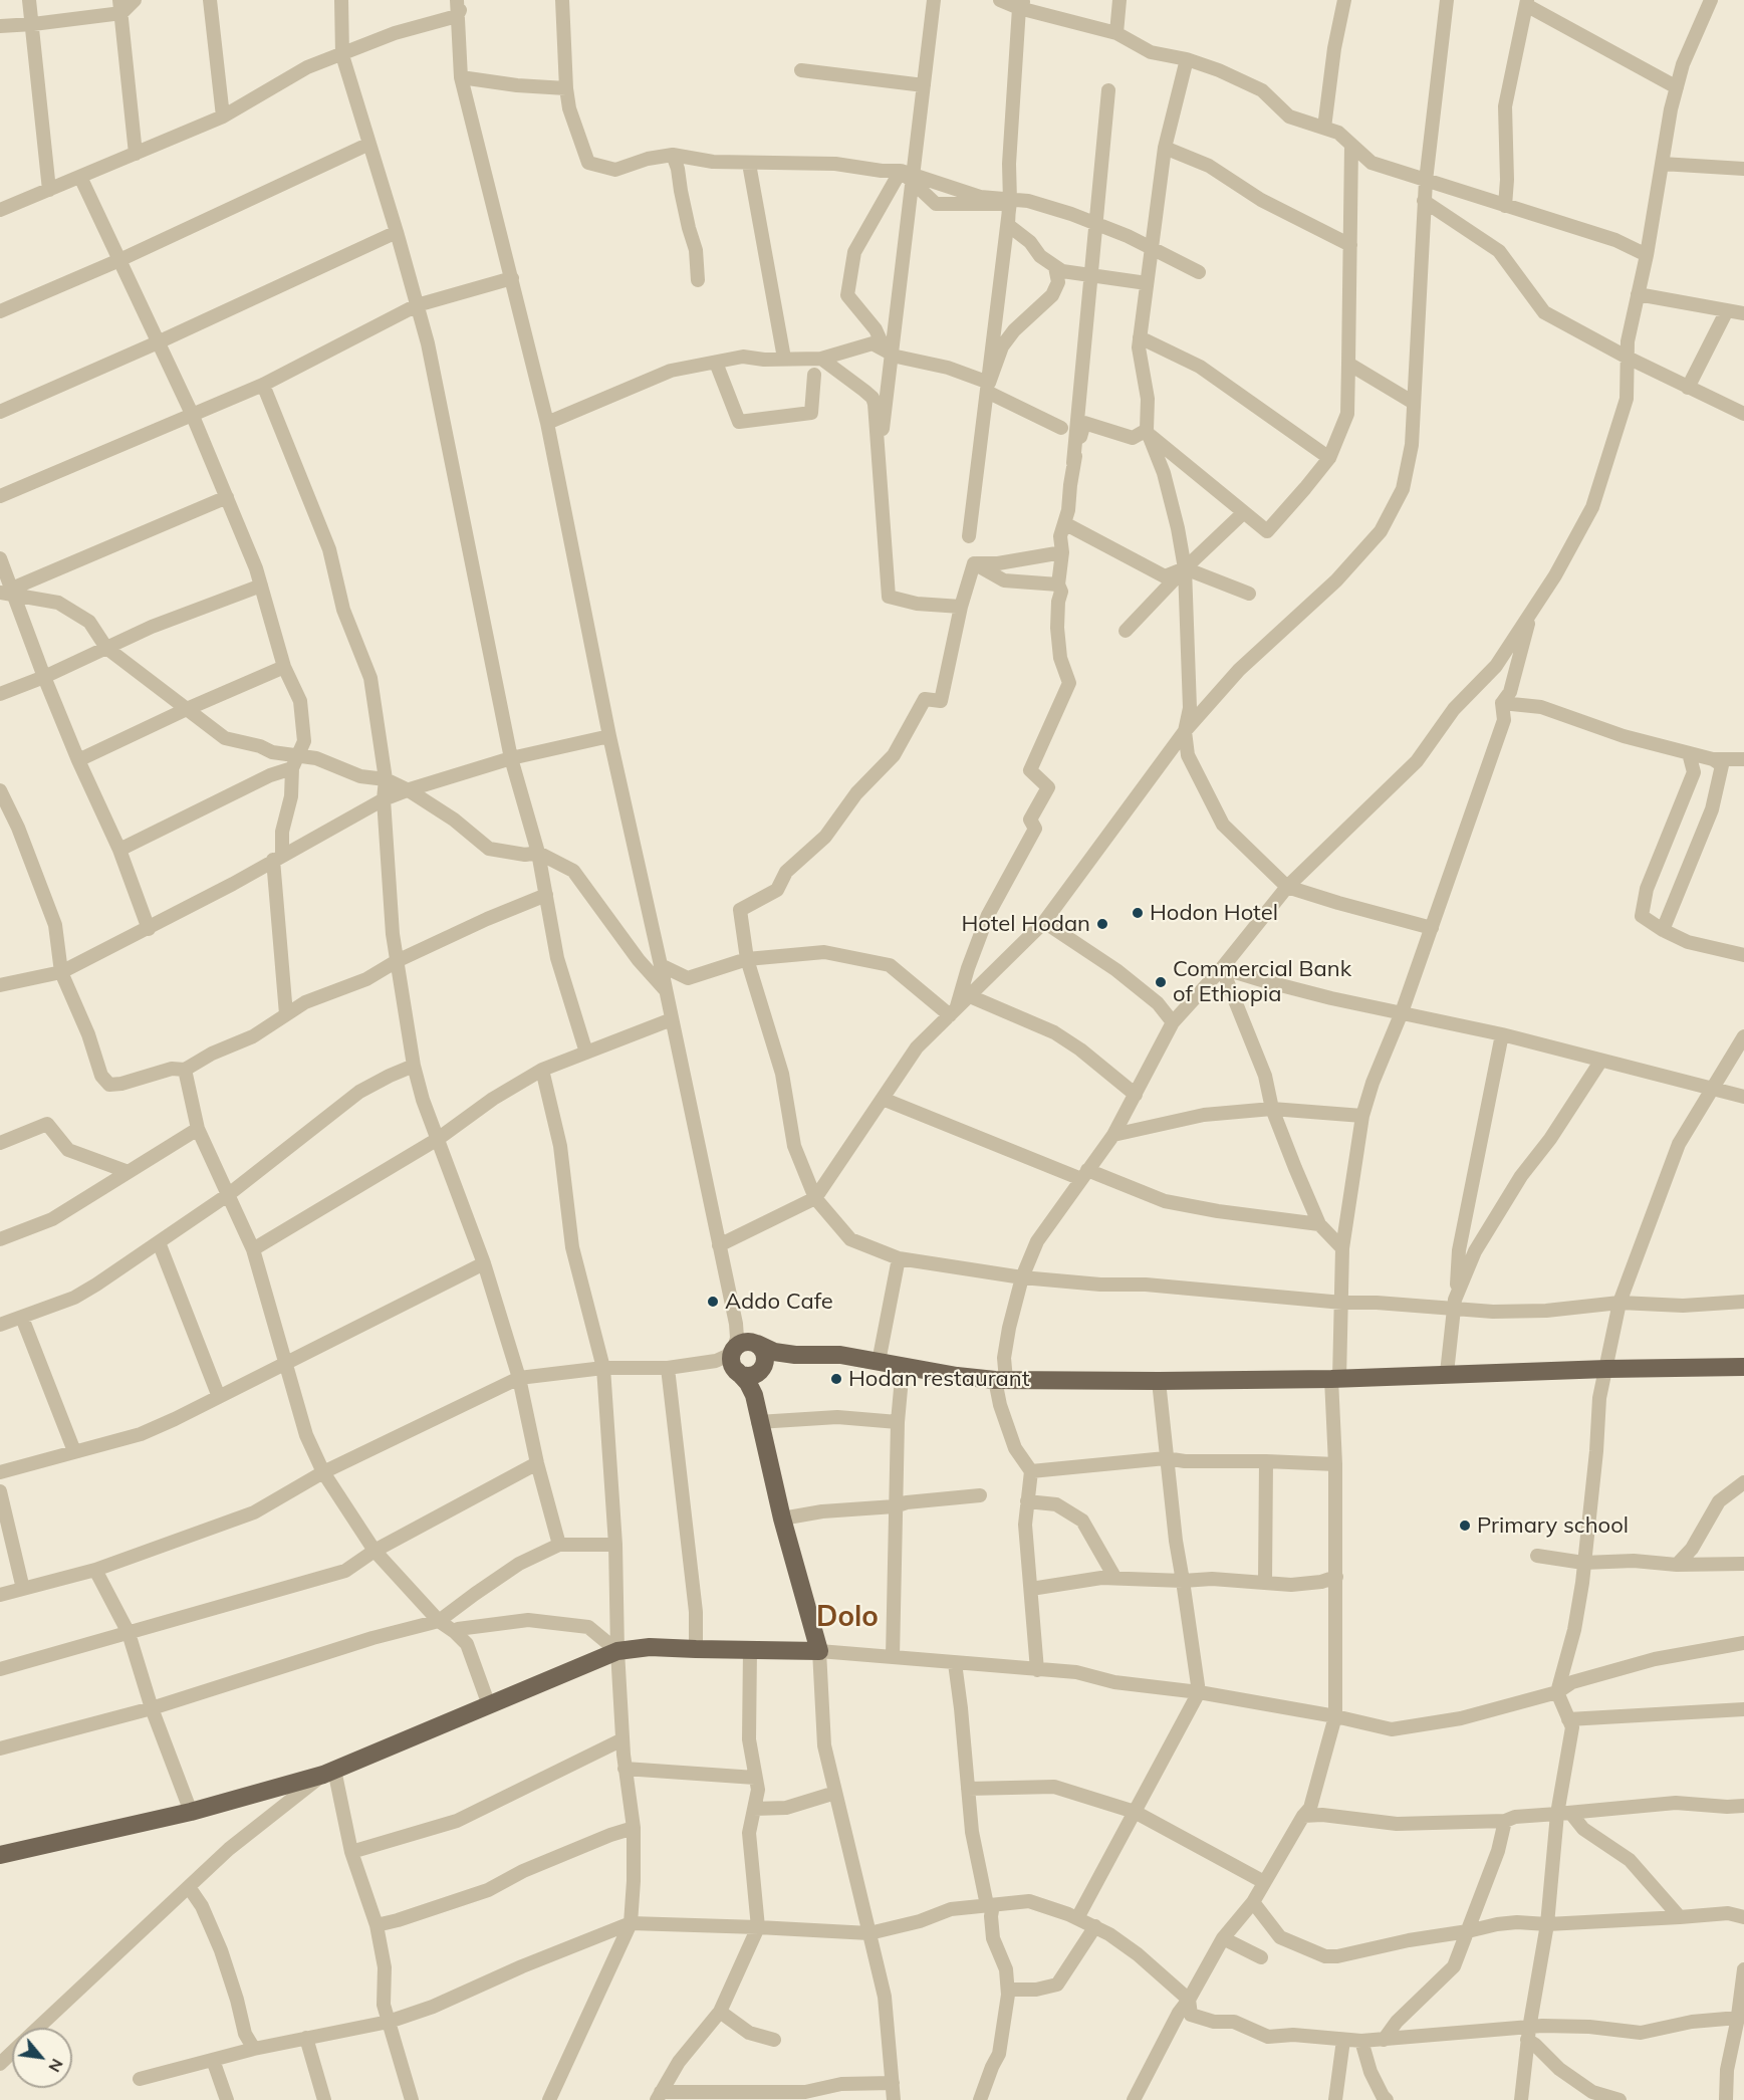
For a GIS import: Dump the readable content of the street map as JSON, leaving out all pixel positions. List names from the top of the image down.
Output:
{
  "districts": ["Dolo"],
  "places": [
    "Hodon Hotel",
    "Hotel Hodan",
    "Commercial Bank of Ethiopia",
    "Addo Cafe",
    "Hodan restaurant",
    "Primary school"
  ],
  "north": "bottom right"
}
